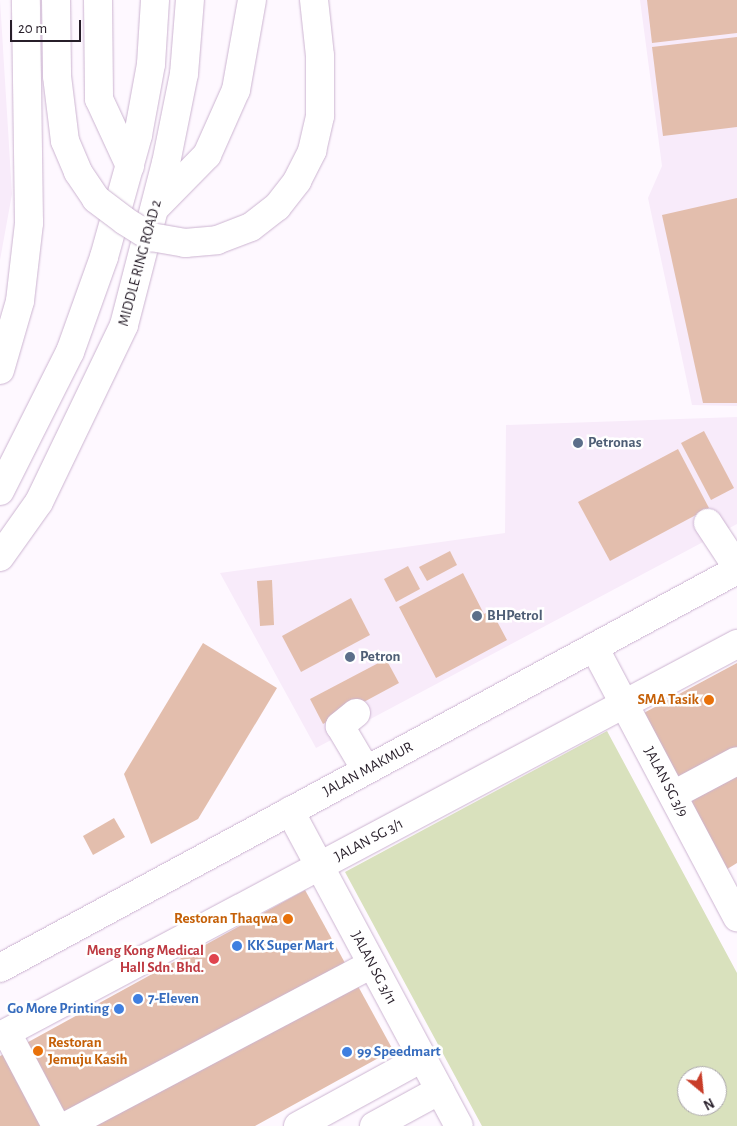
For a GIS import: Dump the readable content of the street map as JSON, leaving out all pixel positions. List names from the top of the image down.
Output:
{
  "streets": {
    "main road": [
      "MIDDLE RING ROAD 2",
      "JALAN MAKMUR",
      "JALAN SG 3/9",
      "JALAN SG 3/1",
      "JALAN SG 3/11"
    ]
  },
  "crossings": [
    ["JALAN MAKMUR", "JALAN SG 3/9"],
    ["JALAN MAKMUR", "JALAN SG 3/11"],
    ["JALAN SG 3/9", "JALAN SG 3/1"],
    ["JALAN SG 3/1", "JALAN SG 3/11"]
  ],
  "places": [
    "Petronas",
    "BHPetrol",
    "Petron",
    "SMA Tasik",
    "Restoran Thaqwa",
    "KK Super Mart",
    "Meng Kong Medical Hall Sdn. Bhd.",
    "7-Eleven",
    "Go More Printing",
    "Restoran Jemuju Kasih",
    "99 Speedmart"
  ],
  "scale_bar": "20 m",
  "north": "bottom right"
}
